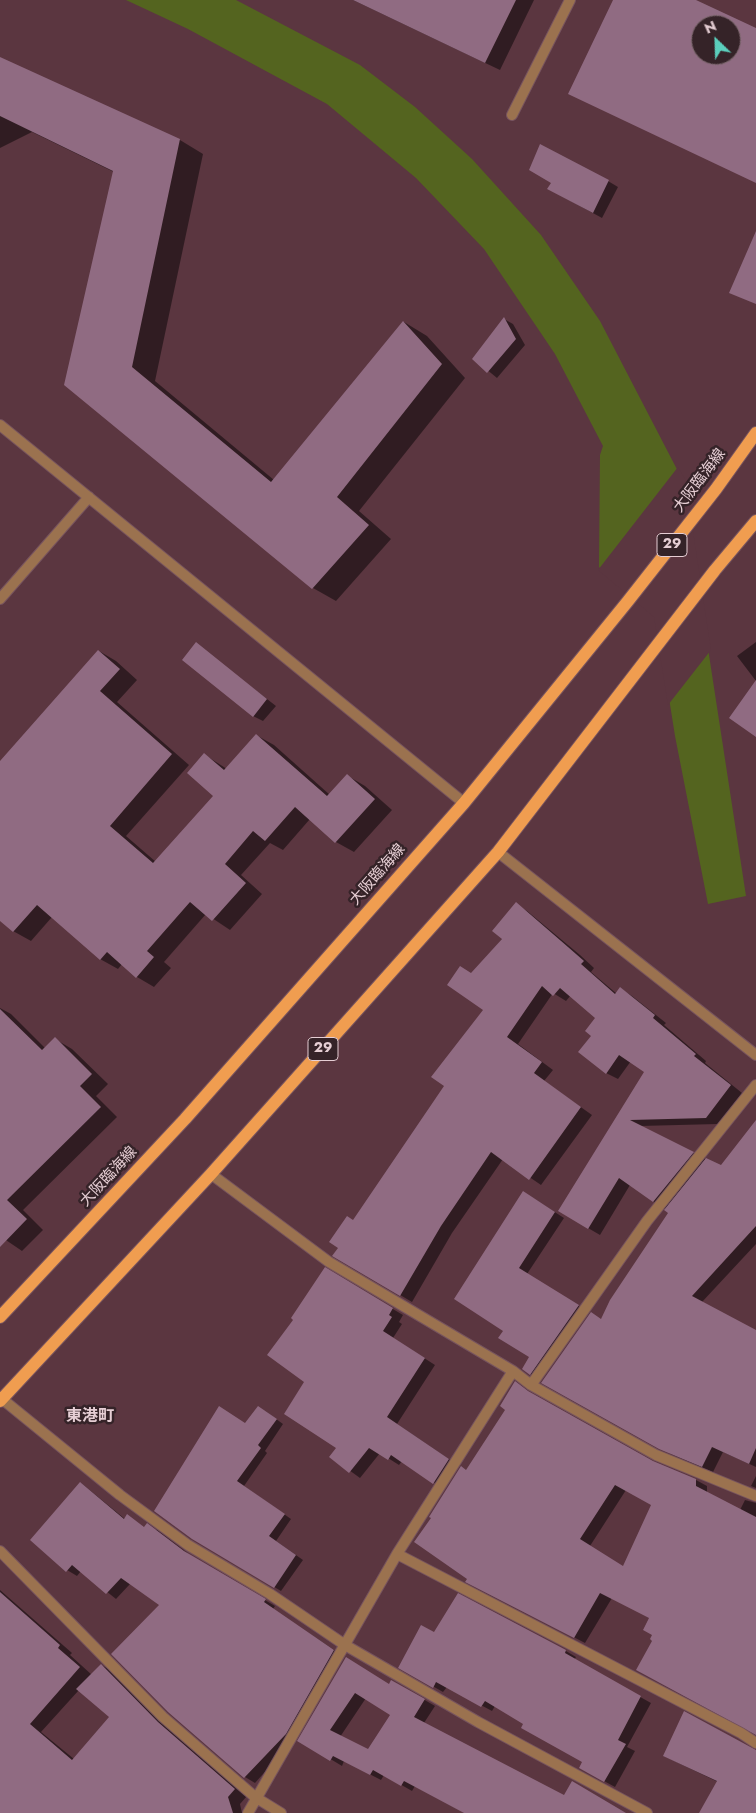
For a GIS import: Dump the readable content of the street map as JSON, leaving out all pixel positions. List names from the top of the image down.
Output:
{
  "streets": {
    "main road": ["大阪臨海線", "29"]
  },
  "districts": ["東港町"],
  "north": "top left"
}
